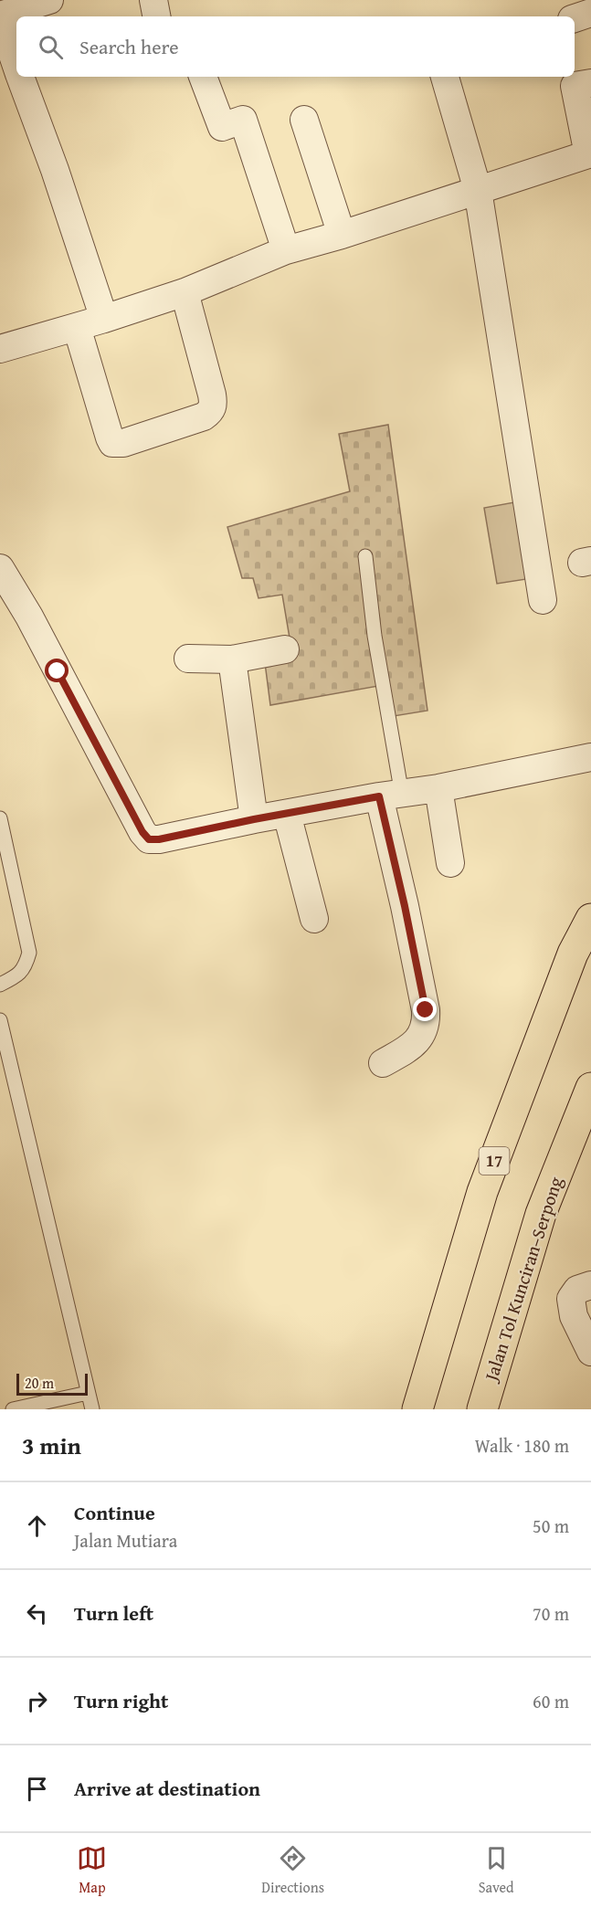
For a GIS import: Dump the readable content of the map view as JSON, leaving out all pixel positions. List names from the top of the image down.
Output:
{
  "streets": {
    "highway": ["17", "Jalan Tol Kunciran–Serpong"]
  },
  "scale_bar": "20 m",
  "page": {
    "search": "Search here",
    "scale": "20 m",
    "heading": ["3 min", "Walk · 180 m"],
    "list": [
      ["Continue", "Jalan Mutiara", "50 m"],
      ["Turn left", "70 m"],
      ["Turn right", "60 m"],
      "Arrive at destination"
    ],
    "nav": ["Map", "Directions", "Saved"]
  }
}
